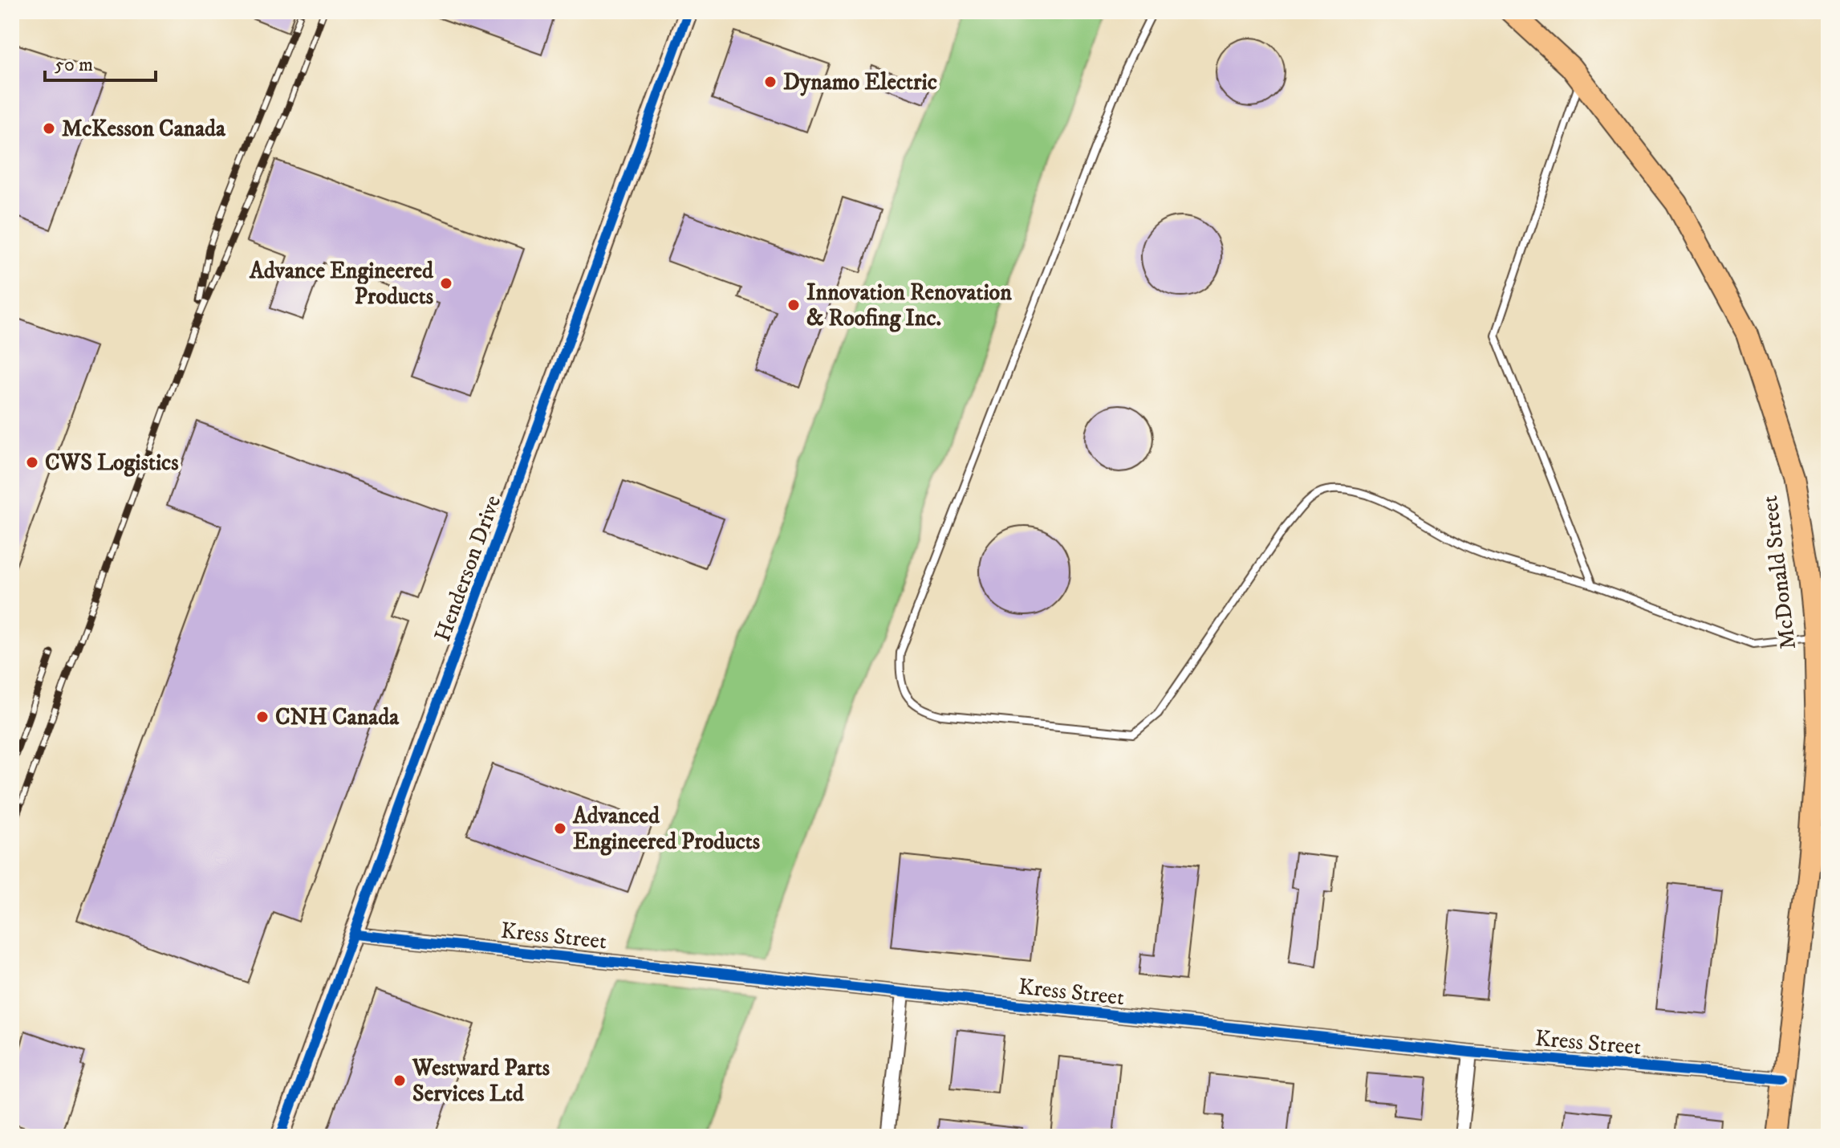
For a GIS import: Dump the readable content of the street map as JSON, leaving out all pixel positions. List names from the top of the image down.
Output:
{
  "streets": {
    "main road": ["McDonald Street"],
    "street": ["Henderson Drive", "Kress Street"]
  },
  "crossings": [
    ["Henderson Drive", "Kress Street"],
    ["McDonald Street", "Kress Street"]
  ],
  "places": [
    "Dynamo Electric",
    "McKesson Canada",
    "Advance Engineered Products",
    "Innovation Renovation & Roofing Inc.",
    "CWS Logistics",
    "CNH Canada",
    "Advanced Engineered Products",
    "Westward Parts Services Ltd"
  ],
  "scale_bar": "50 m"
}
